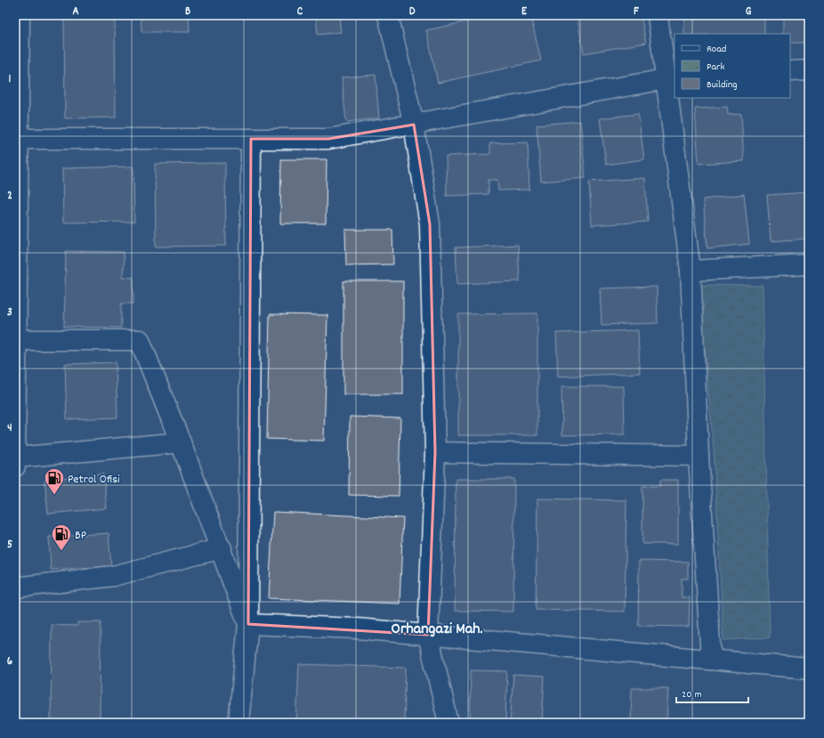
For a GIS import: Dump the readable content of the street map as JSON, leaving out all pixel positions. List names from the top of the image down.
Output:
{
  "districts": ["Orhangazi Mah."],
  "places": {
    "fuel station": ["Petrol Ofisi", "BP"]
  },
  "legend": ["Road", "Park", "Building"],
  "scale_bar": "20 m",
  "grid": {
    "columns": [
      "A",
      "B",
      "C",
      "D",
      "E",
      "F",
      "G"
    ],
    "rows": [
      "1",
      "2",
      "3",
      "4",
      "5",
      "6"
    ]
  }
}
